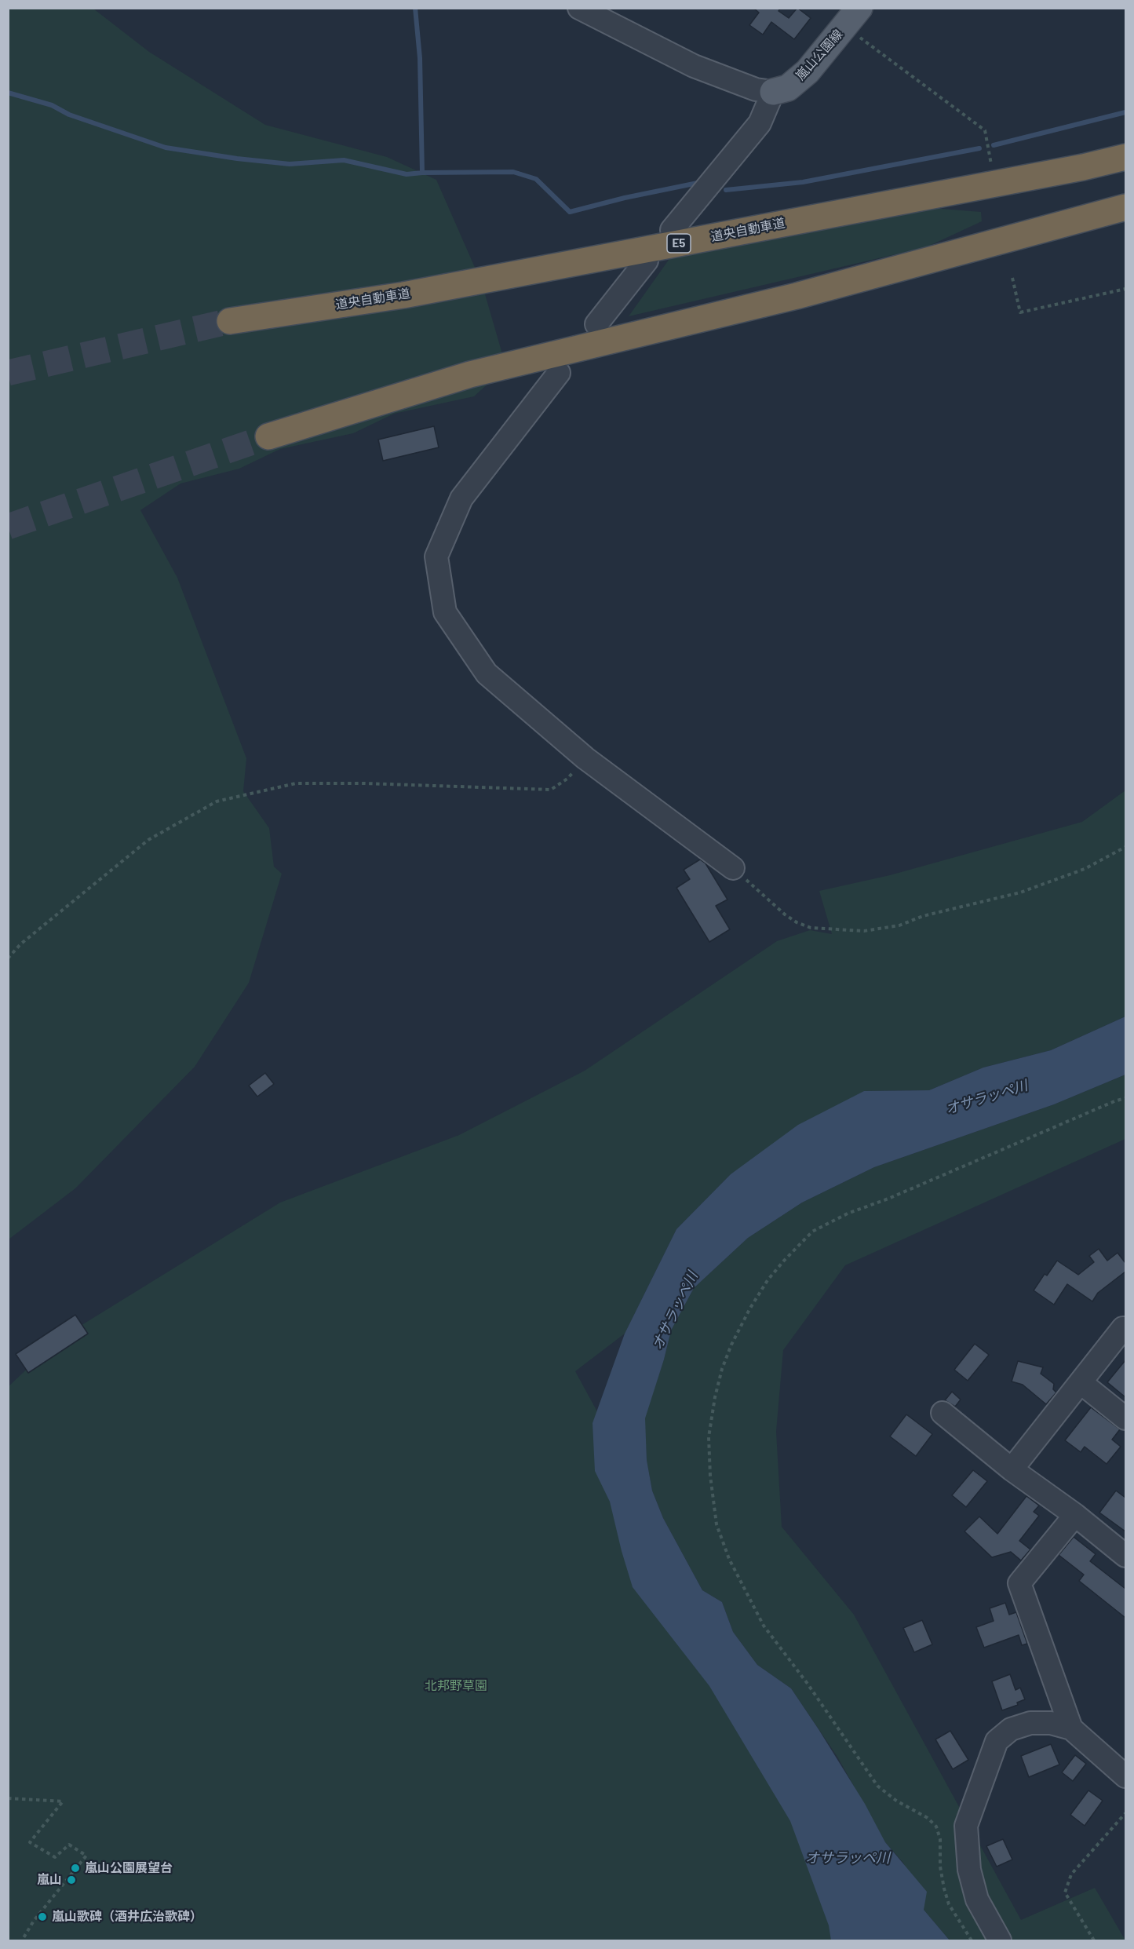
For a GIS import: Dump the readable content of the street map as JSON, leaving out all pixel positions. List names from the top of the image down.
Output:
{
  "streets": {
    "highway": ["道央自動車道", "E5"],
    "main road": ["嵐山公園線"]
  },
  "water": ["オサラッペ川"],
  "parks": ["北邦野草園"],
  "places": ["嵐山公園展望台", "嵐山", "嵐山歌碑（酒井広治歌碑）"]
}
